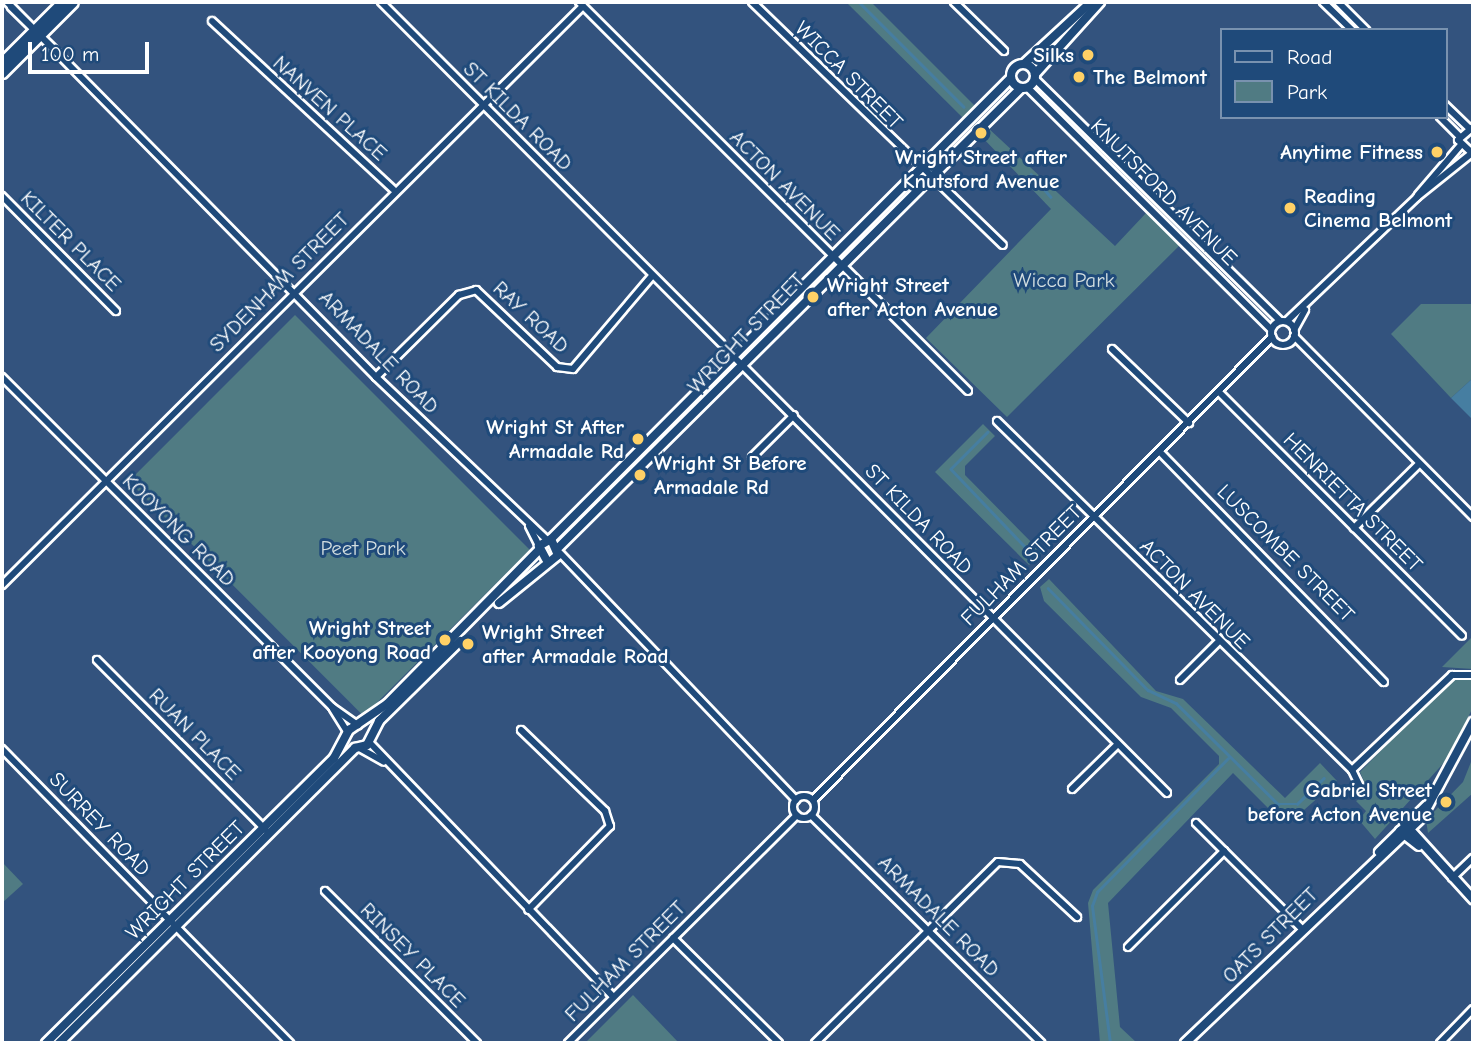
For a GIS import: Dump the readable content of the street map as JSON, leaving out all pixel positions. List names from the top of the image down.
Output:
{
  "streets": {
    "street": [
      "WICCA STREET",
      "NANVEN PLACE",
      "ST KILDA ROAD",
      "ACTON AVENUE",
      "KNUTSFORD AVENUE",
      "KILTER PLACE",
      "SYDENHAM STREET",
      "RAY ROAD",
      "WRIGHT STREET",
      "ARMADALE ROAD",
      "HENRIETTA STREET",
      "KOOYONG ROAD",
      "LUSCOMBE STREET",
      "FULHAM STREET",
      "RUAN PLACE",
      "SURREY ROAD",
      "OATS STREET",
      "RINSEY PLACE"
    ]
  },
  "crossings": [
    ["WICCA STREET", "WRIGHT STREET"],
    ["NANVEN PLACE", "SYDENHAM STREET"],
    ["ST KILDA ROAD", "SYDENHAM STREET"],
    ["ST KILDA ROAD", "RAY ROAD"],
    ["ST KILDA ROAD", "WRIGHT STREET"],
    ["ST KILDA ROAD", "FULHAM STREET"],
    ["ACTON AVENUE", "SYDENHAM STREET"],
    ["ACTON AVENUE", "WRIGHT STREET"],
    ["ACTON AVENUE", "FULHAM STREET"],
    ["KNUTSFORD AVENUE", "WRIGHT STREET"],
    ["SYDENHAM STREET", "ARMADALE ROAD"],
    ["SYDENHAM STREET", "KOOYONG ROAD"],
    ["RAY ROAD", "ARMADALE ROAD"],
    ["WRIGHT STREET", "ARMADALE ROAD"],
    ["WRIGHT STREET", "KOOYONG ROAD"],
    ["WRIGHT STREET", "RUAN PLACE"],
    ["WRIGHT STREET", "SURREY ROAD"],
    ["HENRIETTA STREET", "FULHAM STREET"],
    ["LUSCOMBE STREET", "FULHAM STREET"]
  ],
  "parks": ["Wicca Park", "Peet Park"],
  "places": [
    "Silks",
    "The Belmont",
    "Wright Street after Knutsford Avenue",
    "Anytime Fitness",
    "Reading Cinema Belmont",
    "Wright Street after Acton Avenue",
    "Wright St After Armadale Rd",
    "Wright St Before Armadale Rd",
    "Wright Street after Kooyong Road",
    "Wright Street after Armadale Road",
    "Gabriel Street before Acton Avenue"
  ],
  "legend": ["Road", "Park"],
  "scale_bar": "100 m"
}
